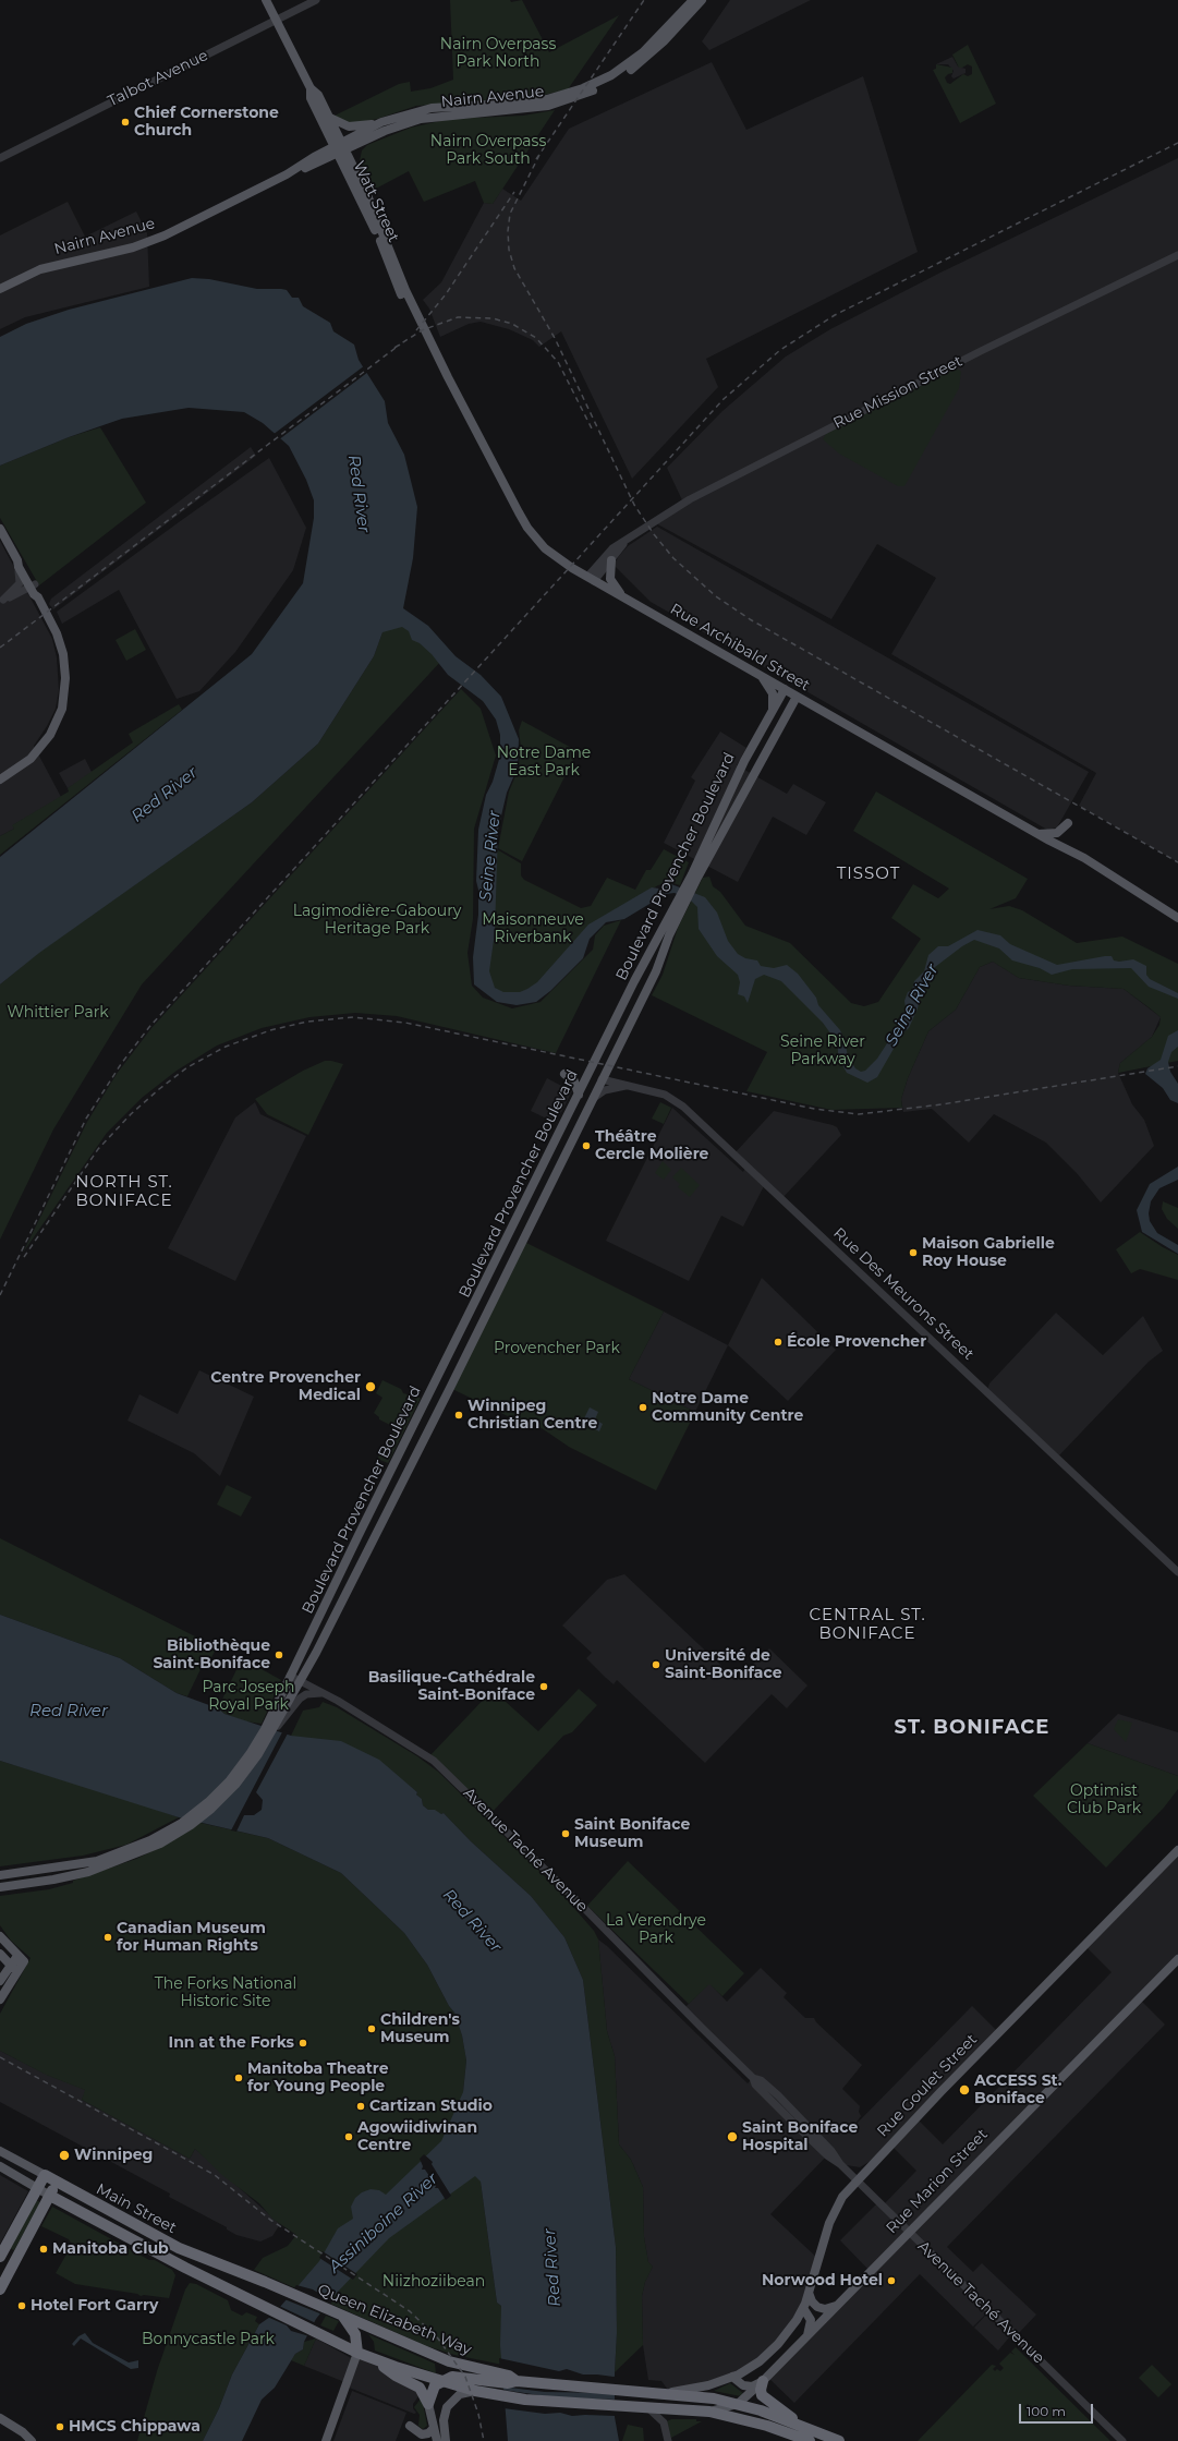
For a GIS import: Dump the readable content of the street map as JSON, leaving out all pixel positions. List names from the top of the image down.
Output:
{
  "streets": {
    "highway": ["Main Street", "Queen Elizabeth Way"],
    "main road": [
      "Nairn Avenue",
      "Watt Street",
      "Rue Archibald Street",
      "Boulevard Provencher Boulevard",
      "Rue Des Meurons Street",
      "Rue Goulet Street",
      "Rue Marion Street"
    ],
    "street": ["Talbot Avenue", "Rue Mission Street", "Avenue Taché Avenue"]
  },
  "crossings": [
    ["Talbot Avenue", "Watt Street"],
    ["Nairn Avenue", "Watt Street"],
    ["Watt Street", "Rue Archibald Street"],
    ["Rue Mission Street", "Rue Archibald Street"],
    ["Rue Archibald Street", "Boulevard Provencher Boulevard"],
    ["Boulevard Provencher Boulevard", "Rue Des Meurons Street"],
    ["Boulevard Provencher Boulevard", "Avenue Taché Avenue"],
    ["Avenue Taché Avenue", "Rue Goulet Street"],
    ["Avenue Taché Avenue", "Rue Marion Street"],
    ["Rue Goulet Street", "Queen Elizabeth Way"],
    ["Rue Marion Street", "Queen Elizabeth Way"],
    ["Main Street", "Queen Elizabeth Way"]
  ],
  "districts": [
    "TISSOT",
    "NORTH ST. BONIFACE",
    "CENTRAL ST. BONIFACE",
    "ST. BONIFACE"
  ],
  "water": ["Red River", "Seine River", "Assiniboine River"],
  "parks": [
    "Nairn Overpass Park North",
    "Nairn Overpass Park South",
    "Notre Dame East Park",
    "Lagimodière-Gaboury Heritage Park",
    "Maisonneuve Riverbank",
    "Whittier Park",
    "Seine River Parkway",
    "Provencher Park",
    "Parc Joseph Royal Park",
    "Optimist Club Park",
    "La Verendrye Park",
    "The Forks National Historic Site",
    "Niizhoziibean",
    "Bonnycastle Park"
  ],
  "places": [
    "Chief Cornerstone Church",
    "Théâtre Cercle Molière",
    "Maison Gabrielle Roy House",
    "École Provencher",
    "Centre Provencher Medical",
    "Notre Dame Community Centre",
    "Winnipeg Christian Centre",
    "Bibliothèque Saint-Boniface",
    "Université de Saint-Boniface",
    "Basilique-Cathédrale Saint-Boniface",
    "Saint Boniface Museum",
    "Canadian Museum for Human Rights",
    "Children's Museum",
    "Inn at the Forks",
    "Manitoba Theatre for Young People",
    "ACCESS St. Boniface",
    "Cartizan Studio",
    "Agowiidiwinan Centre",
    "Saint Boniface Hospital",
    "Winnipeg",
    "Manitoba Club",
    "Norwood Hotel",
    "Hotel Fort Garry",
    "HMCS Chippawa"
  ],
  "scale_bar": "100 m"
}
